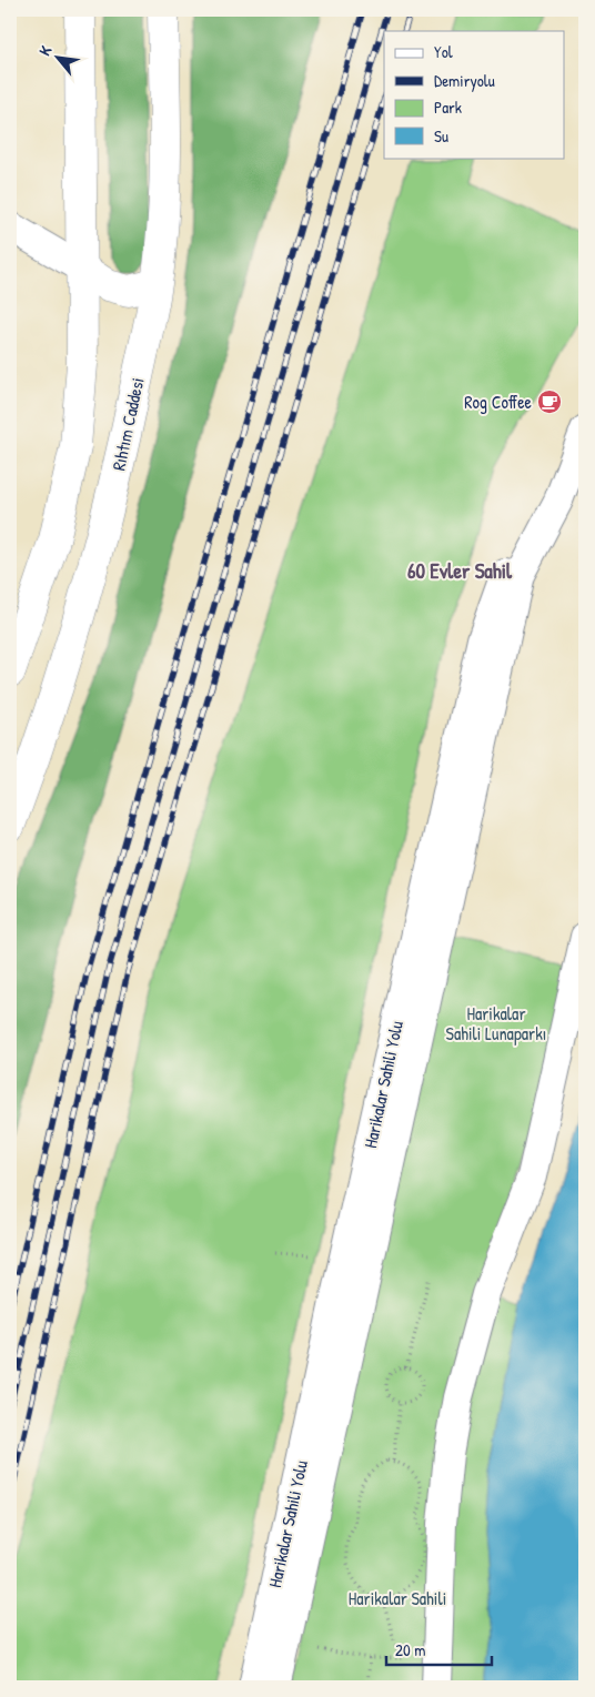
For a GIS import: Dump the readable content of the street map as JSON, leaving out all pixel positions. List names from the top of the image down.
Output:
{
  "streets": {
    "main road": ["Rıhtım Caddesi"],
    "street": ["Harikalar Sahili Yolu"]
  },
  "districts": ["60 Evler Sahil"],
  "parks": ["Harikalar Sahili Lunaparkı", "Harikalar Sahili"],
  "places": {
    "cafe": ["Rog Coffee"]
  },
  "legend": [
    "Yol",
    "Demiryolu",
    "Park",
    "Su"
  ],
  "scale_bar": "20 m",
  "north": "top left"
}
